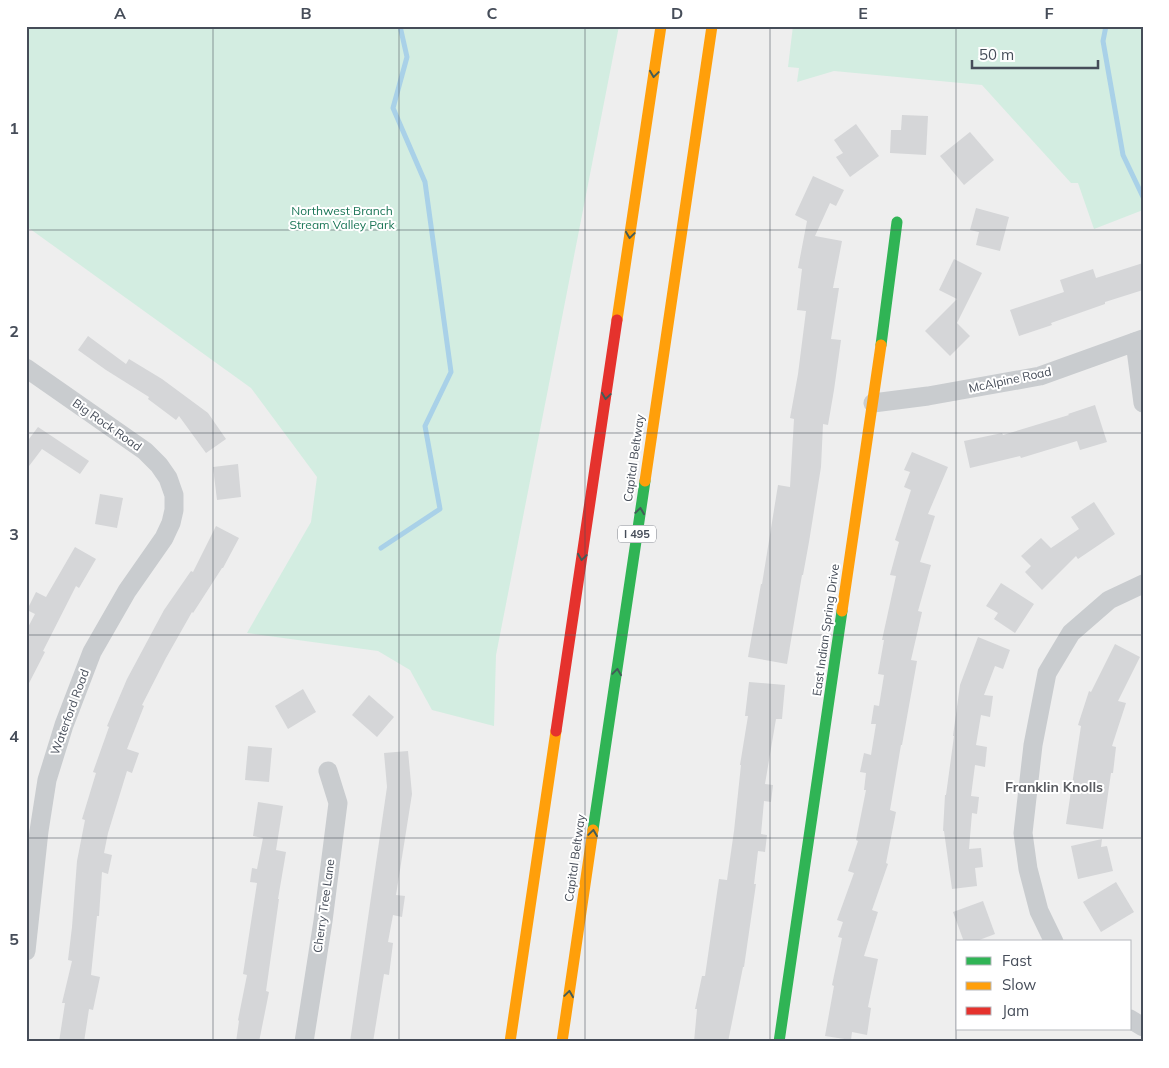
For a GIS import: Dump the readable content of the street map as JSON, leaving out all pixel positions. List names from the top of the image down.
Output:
{
  "streets": {
    "main road": ["Capital Beltway", "I 495", "East Indian Spring Drive"],
    "street": [
      "McAlpine Road",
      "Big Rock Road",
      "Waterford Road",
      "Cherry Tree Lane"
    ]
  },
  "crossings": [
    ["McAlpine Road", "East Indian Spring Drive"],
    ["Big Rock Road", "Waterford Road"]
  ],
  "districts": ["Franklin Knolls"],
  "parks": ["Northwest Branch Stream Valley Park"],
  "legend": ["Fast", "Slow", "Jam"],
  "scale_bar": "50 m",
  "grid": {
    "columns": [
      "A",
      "B",
      "C",
      "D",
      "E",
      "F"
    ],
    "rows": [
      "1",
      "2",
      "3",
      "4",
      "5"
    ]
  }
}
